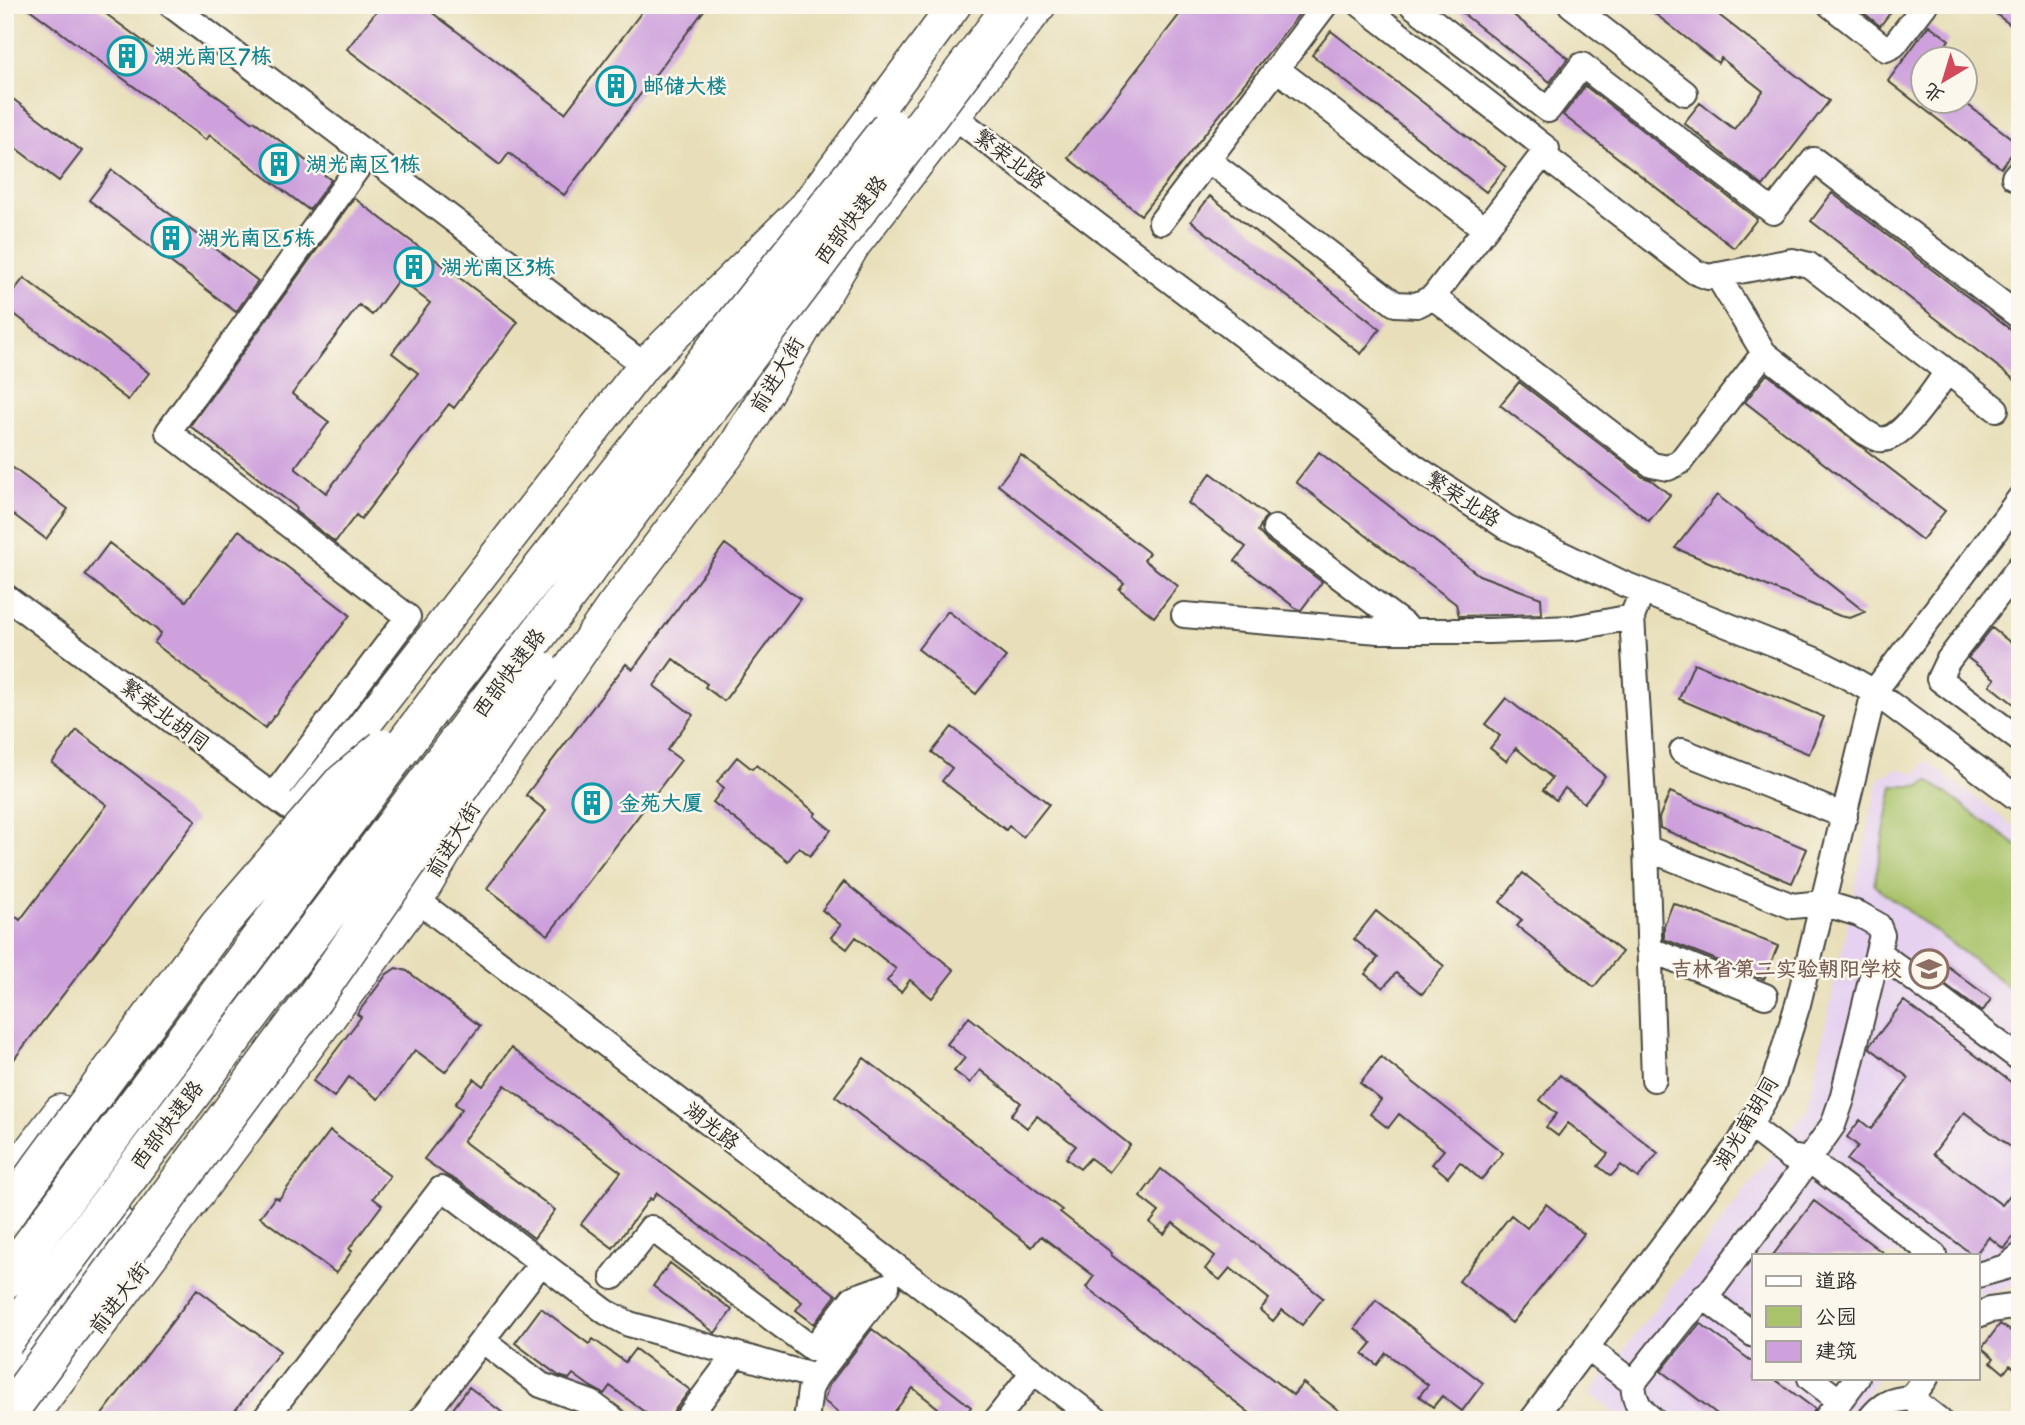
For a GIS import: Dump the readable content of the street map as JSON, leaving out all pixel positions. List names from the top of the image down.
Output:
{
  "streets": {
    "highway": ["西部快速路"],
    "main road": ["前进大街"],
    "street": [
      "繁荣北路",
      "繁荣北胡同",
      "湖光南胡同",
      "湖光路"
    ]
  },
  "crossings": [
    ["繁荣北路", "前进大街"],
    ["繁荣北路", "湖光南胡同"],
    ["前进大街", "湖光路"],
    ["繁荣北胡同", "湖光路"]
  ],
  "places": {
    "building": [
      "湖光南区7栋",
      "邮储大楼",
      "湖光南区1栋",
      "湖光南区5栋",
      "湖光南区3栋",
      "金苑大厦"
    ],
    "school or university": ["吉林省第二实验朝阳学校"]
  },
  "legend": ["道路", "公园", "建筑"],
  "north": "bottom left"
}
